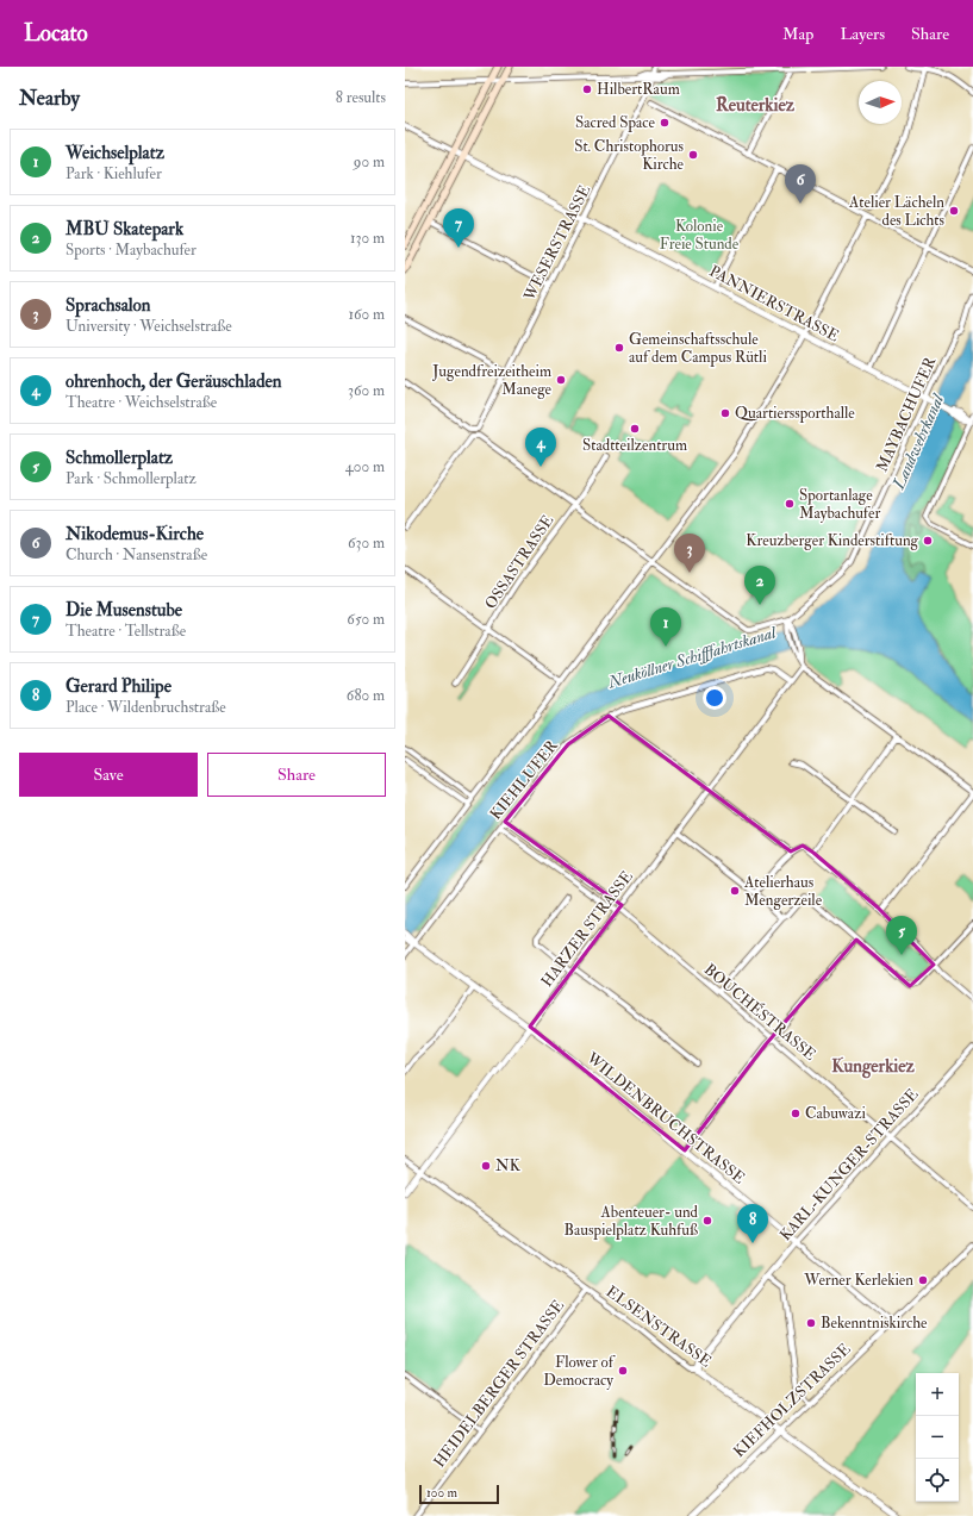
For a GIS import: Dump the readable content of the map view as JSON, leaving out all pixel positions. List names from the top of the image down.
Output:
{
  "streets": {
    "street": [
      "WESERSTRASSE",
      "PANNIERSTRASSE",
      "MAYBACHUFER",
      "OSSASTRASSE",
      "KIEHLUFER",
      "HARZER STRASSE",
      "BOUCHÉSTRASSE",
      "WILDENBRUCHSTRASSE",
      "KARL-KUNGER-STRASSE",
      "ELSENSTRASSE",
      "HEIDELBERGER STRASSE",
      "KIEFHOLZSTRASSE"
    ]
  },
  "crossings": [
    ["WESERSTRASSE", "PANNIERSTRASSE"],
    ["PANNIERSTRASSE", "MAYBACHUFER"],
    ["KIEHLUFER", "HARZER STRASSE"],
    ["KIEHLUFER", "BOUCHÉSTRASSE"],
    ["KIEHLUFER", "WILDENBRUCHSTRASSE"],
    ["HARZER STRASSE", "BOUCHÉSTRASSE"],
    ["HARZER STRASSE", "WILDENBRUCHSTRASSE"],
    ["HARZER STRASSE", "ELSENSTRASSE"],
    ["BOUCHÉSTRASSE", "KARL-KUNGER-STRASSE"],
    ["WILDENBRUCHSTRASSE", "KARL-KUNGER-STRASSE"],
    ["WILDENBRUCHSTRASSE", "KIEFHOLZSTRASSE"],
    ["KARL-KUNGER-STRASSE", "ELSENSTRASSE"],
    ["ELSENSTRASSE", "HEIDELBERGER STRASSE"],
    ["ELSENSTRASSE", "KIEFHOLZSTRASSE"]
  ],
  "districts": ["Reuterkiez", "Kungerkiez"],
  "water": ["Landwehrkanal", "Neuköllner Schifffahrtskanal"],
  "parks": ["Kolonie Freie Stunde"],
  "places": [
    "HilbertRaum",
    "Sacred Space",
    "St. Christophorus Kirche",
    "Atelier Lächeln des Lichts",
    "Gemeinschaftsschule auf dem Campus Rütli",
    "Jugendfreizeitheim Manege",
    "Quartierssporthalle",
    "Stadtteilzentrum",
    "Sportanlage Maybachufer",
    "Kreuzberger Kinderstiftung",
    "Atelierhaus Mengerzeile",
    "Cabuwazi",
    "NK",
    "Abenteuer- und Bauspielplatz Kuhfuß",
    "Werner Kerlekien",
    "Bekenntniskirche",
    "Flower of Democracy"
  ],
  "scale_bar": "100 m",
  "north": "right",
  "page": {
    "header": "Locato",
    "nav": ["Map", "Layers", "Share"],
    "heading": ["Nearby", "8 results"],
    "list": [
      {
        "mark": "1",
        "name": "Weichselplatz",
        "note": "Park · Kiehlufer",
        "value": "90 m"
      },
      {
        "mark": "2",
        "name": "MBU Skatepark",
        "note": "Sports · Maybachufer",
        "value": "130 m"
      },
      {
        "mark": "3",
        "name": "Sprachsalon",
        "note": "University · Weichselstraße",
        "value": "160 m"
      },
      {
        "mark": "4",
        "name": "ohrenhoch, der Geräuschladen",
        "note": "Theatre · Weichselstraße",
        "value": "360 m"
      },
      {
        "mark": "5",
        "name": "Schmollerplatz",
        "note": "Park · Schmollerplatz",
        "value": "400 m"
      },
      {
        "mark": "6",
        "name": "Nikodemus-Kirche",
        "note": "Church · Nansenstraße",
        "value": "630 m"
      },
      {
        "mark": "7",
        "name": "Die Musenstube",
        "note": "Theatre · Tellstraße",
        "value": "650 m"
      },
      {
        "mark": "8",
        "name": "Gerard Philipe",
        "note": "Place · Wildenbruchstraße",
        "value": "680 m"
      }
    ],
    "pins": [
      "6",
      "7",
      "4",
      "3",
      "2",
      "1",
      "5",
      "8"
    ],
    "buttons": ["Save", "Share"],
    "map_buttons": ["+", "−"],
    "scale": "100 m"
  }
}
